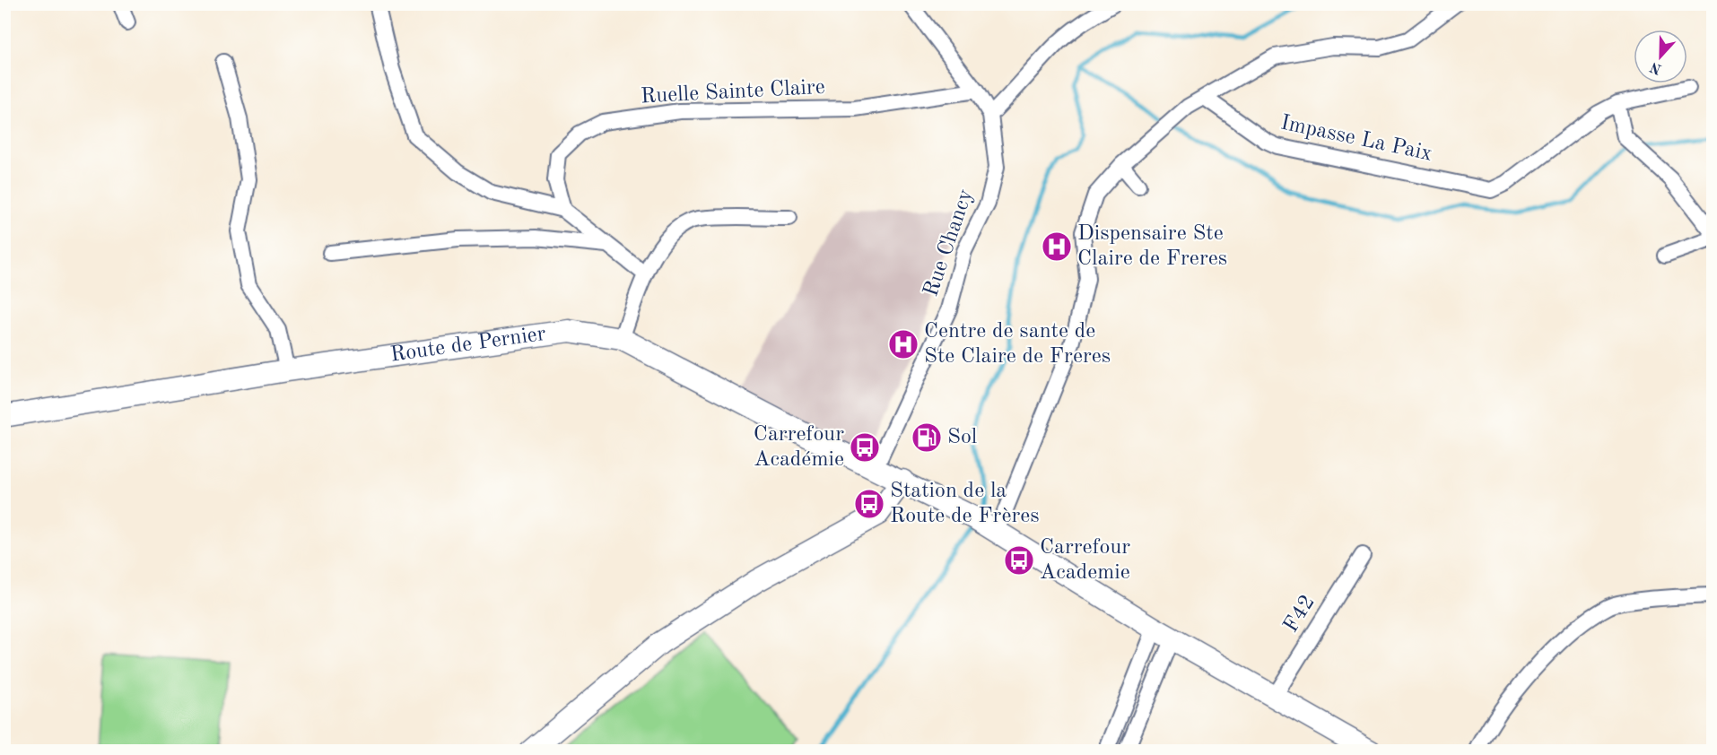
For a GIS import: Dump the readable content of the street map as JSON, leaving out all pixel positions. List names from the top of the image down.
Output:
{
  "streets": {
    "main road": ["Route de Pernier"],
    "street": [
      "Ruelle Sainte Claire",
      "Impasse La Paix",
      "Rue Chancy",
      "F42"
    ]
  },
  "crossings": [
    ["Rue Chancy", "Route de Pernier"],
    ["Route de Pernier", "F42"]
  ],
  "places": {
    "hospital": ["Dispensaire Ste Claire de Freres", "Centre de sante de Ste Claire de Freres"],
    "fuel station": ["Sol"],
    "bus stop": ["Carrefour Académie", "Station de la Route de Frères", "Carrefour Academie"]
  },
  "north": "bottom"
}
